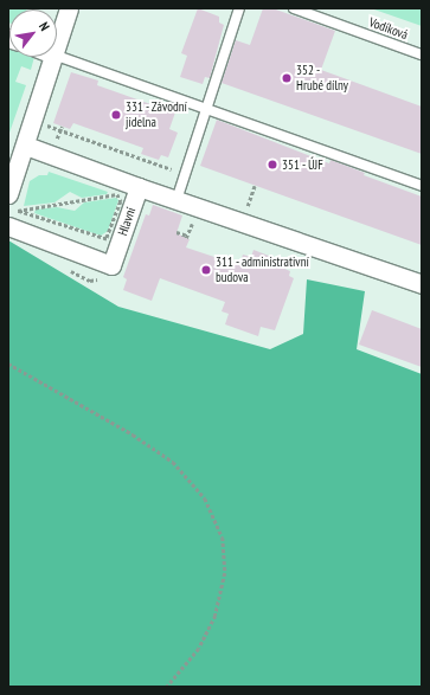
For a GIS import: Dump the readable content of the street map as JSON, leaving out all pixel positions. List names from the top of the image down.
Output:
{
  "streets": {
    "street": ["Hlavní"],
    "lane": ["Vodíková"]
  },
  "places": [
    "352 - Hrubé dílny",
    "331 - Závodní jídelna",
    "351 - ÚJF",
    "311 - administrativní budova"
  ],
  "north": "top right"
}
